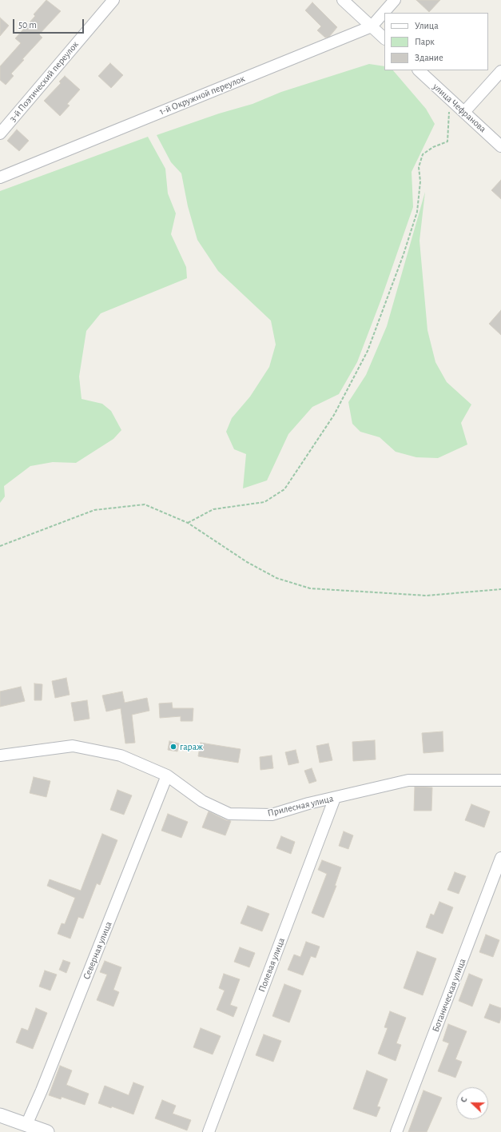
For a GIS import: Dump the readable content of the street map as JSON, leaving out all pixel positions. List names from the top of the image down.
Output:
{
  "streets": {
    "street": [
      "3-й Поэтический переулок",
      "1-й Окружной переулок",
      "улица Чефранова",
      "Прилесная улица",
      "Северная улица",
      "Полевая улица",
      "Ботаническая улица"
    ]
  },
  "crossings": [
    ["Прилесная улица", "Северная улица"],
    ["Прилесная улица", "Полевая улица"]
  ],
  "places": ["гараж"],
  "legend": ["Улица", "Парк", "Здание"],
  "scale_bar": "50 m",
  "north": "left"
}
